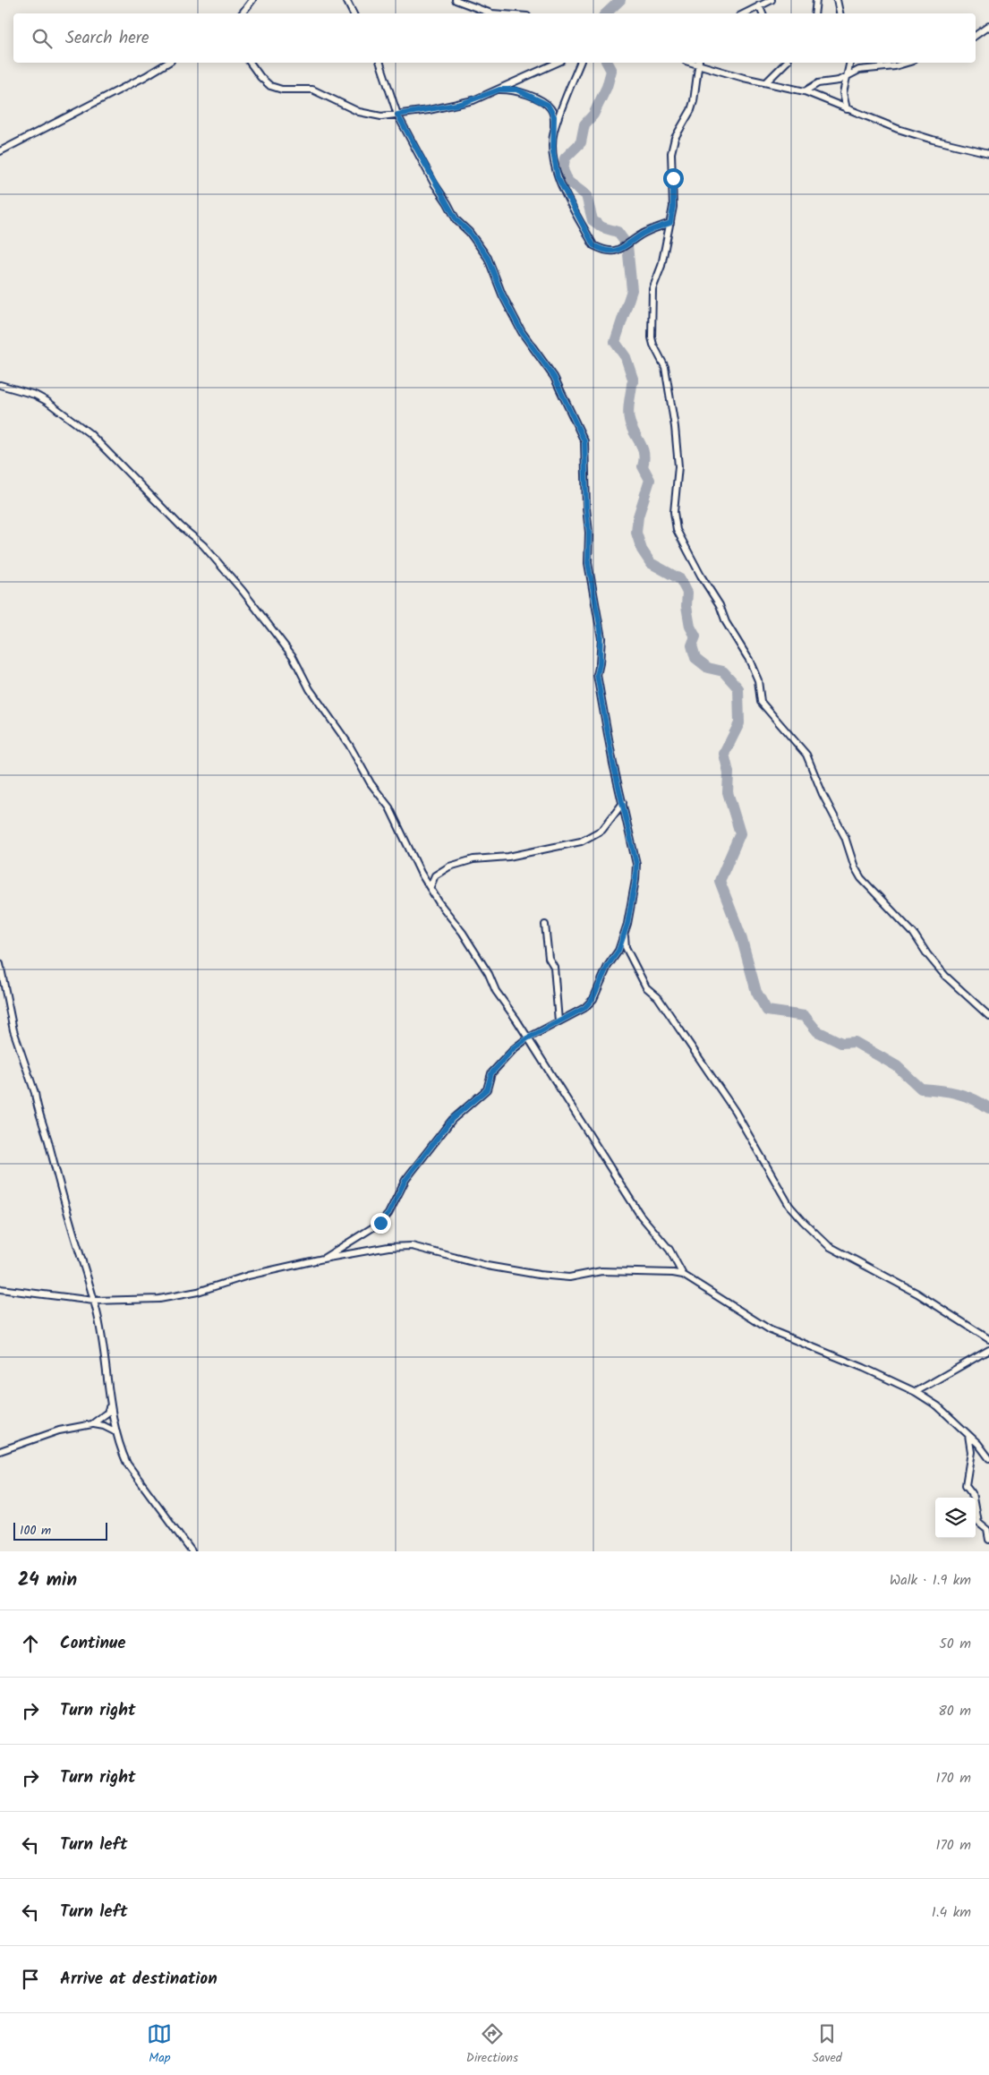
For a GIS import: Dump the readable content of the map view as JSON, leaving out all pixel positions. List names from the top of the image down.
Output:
{
  "scale_bar": "100 m",
  "page": {
    "search": "Search here",
    "scale": "100 m",
    "heading": ["24 min", "Walk · 1.9 km"],
    "list": [
      ["Continue", "50 m"],
      ["Turn right", "80 m"],
      ["Turn right", "170 m"],
      ["Turn left", "170 m"],
      ["Turn left", "1.4 km"],
      "Arrive at destination"
    ],
    "nav": ["Map", "Directions", "Saved"]
  }
}
